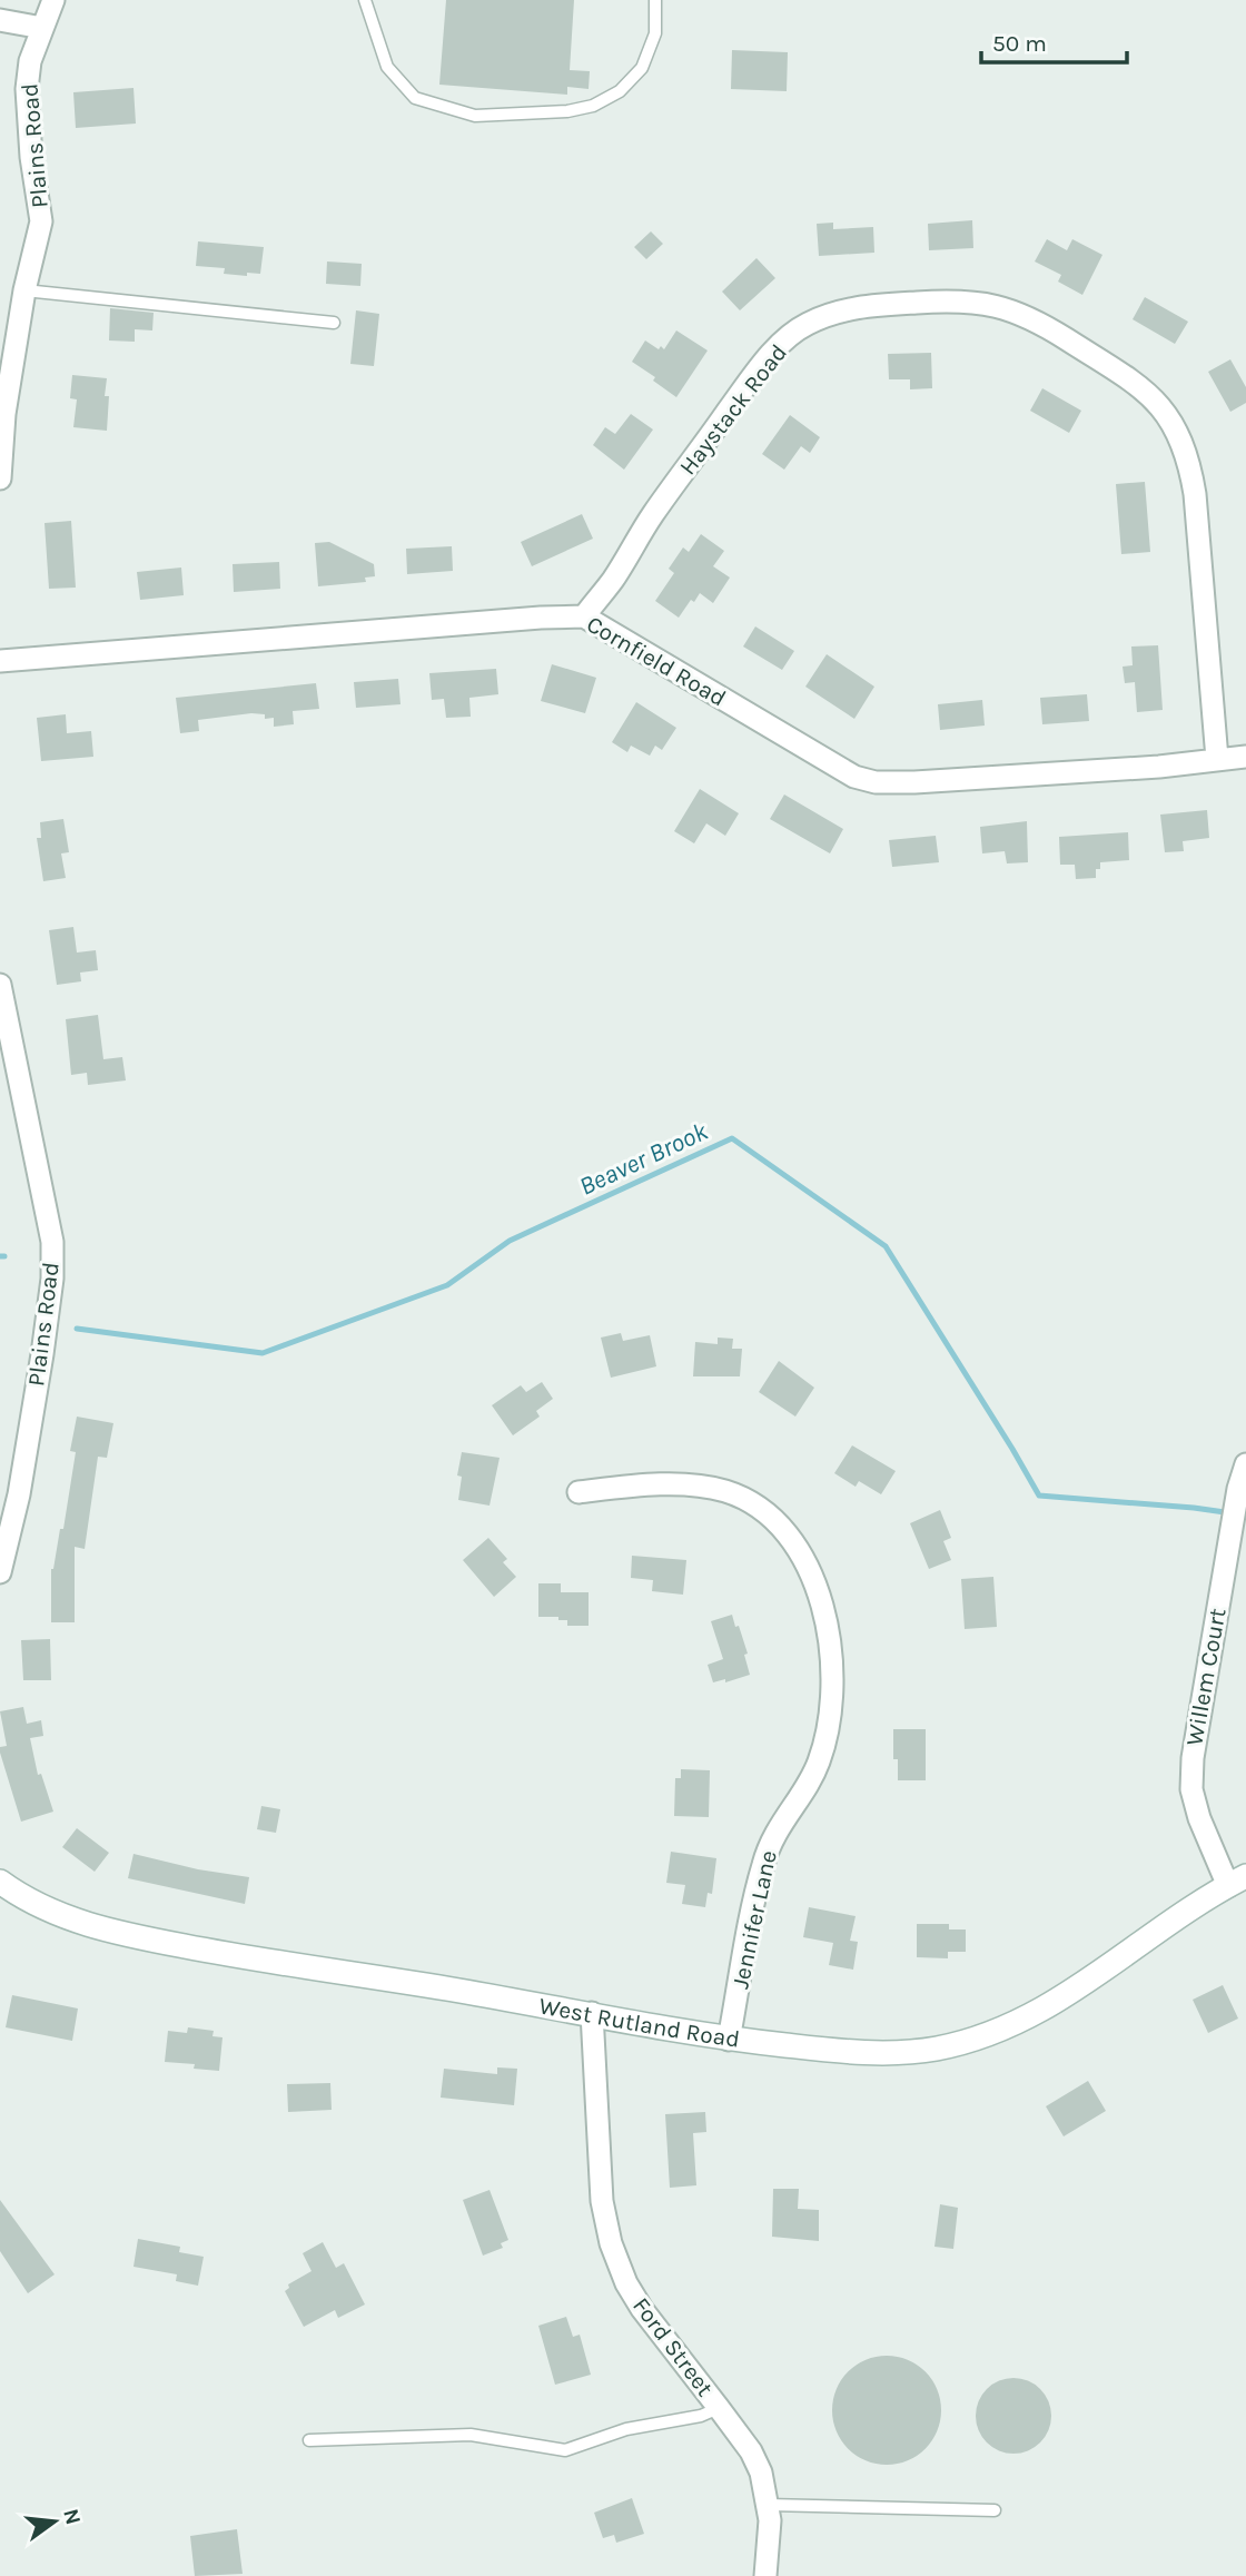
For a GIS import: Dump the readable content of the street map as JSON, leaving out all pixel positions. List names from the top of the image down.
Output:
{
  "streets": {
    "main road": ["West Rutland Road"],
    "street": [
      "Plains Road",
      "Haystack Road",
      "Cornfield Road",
      "Willem Court",
      "Jennifer Lane",
      "Ford Street"
    ]
  },
  "crossings": [
    ["Haystack Road", "Cornfield Road"],
    ["Willem Court", "West Rutland Road"],
    ["Jennifer Lane", "West Rutland Road"],
    ["West Rutland Road", "Ford Street"]
  ],
  "water": ["Beaver Brook"],
  "scale_bar": "50 m",
  "north": "right"
}
